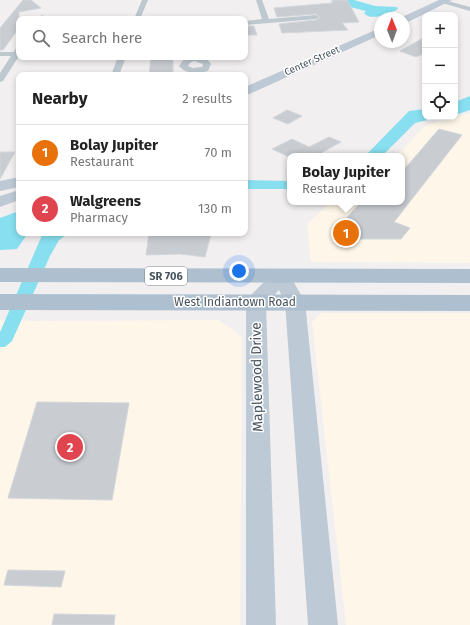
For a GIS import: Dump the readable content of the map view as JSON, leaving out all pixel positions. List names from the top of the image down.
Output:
{
  "streets": {
    "main road": ["SR 706", "West Indiantown Road"],
    "street": ["Center Street", "Maplewood Drive"]
  },
  "crossings": [
    ["West Indiantown Road", "Maplewood Drive"]
  ],
  "north": "top",
  "page": {
    "map_buttons": ["+", "−"],
    "search": "Search here",
    "heading": ["Nearby", "2 results"],
    "list": [
      {
        "mark": "1",
        "name": "Bolay Jupiter",
        "note": "Restaurant",
        "value": "70 m"
      },
      {
        "mark": "2",
        "name": "Walgreens",
        "note": "Pharmacy",
        "value": "130 m"
      }
    ],
    "popup": ["Bolay Jupiter", "Restaurant"],
    "pins": ["1", "2"]
  }
}
